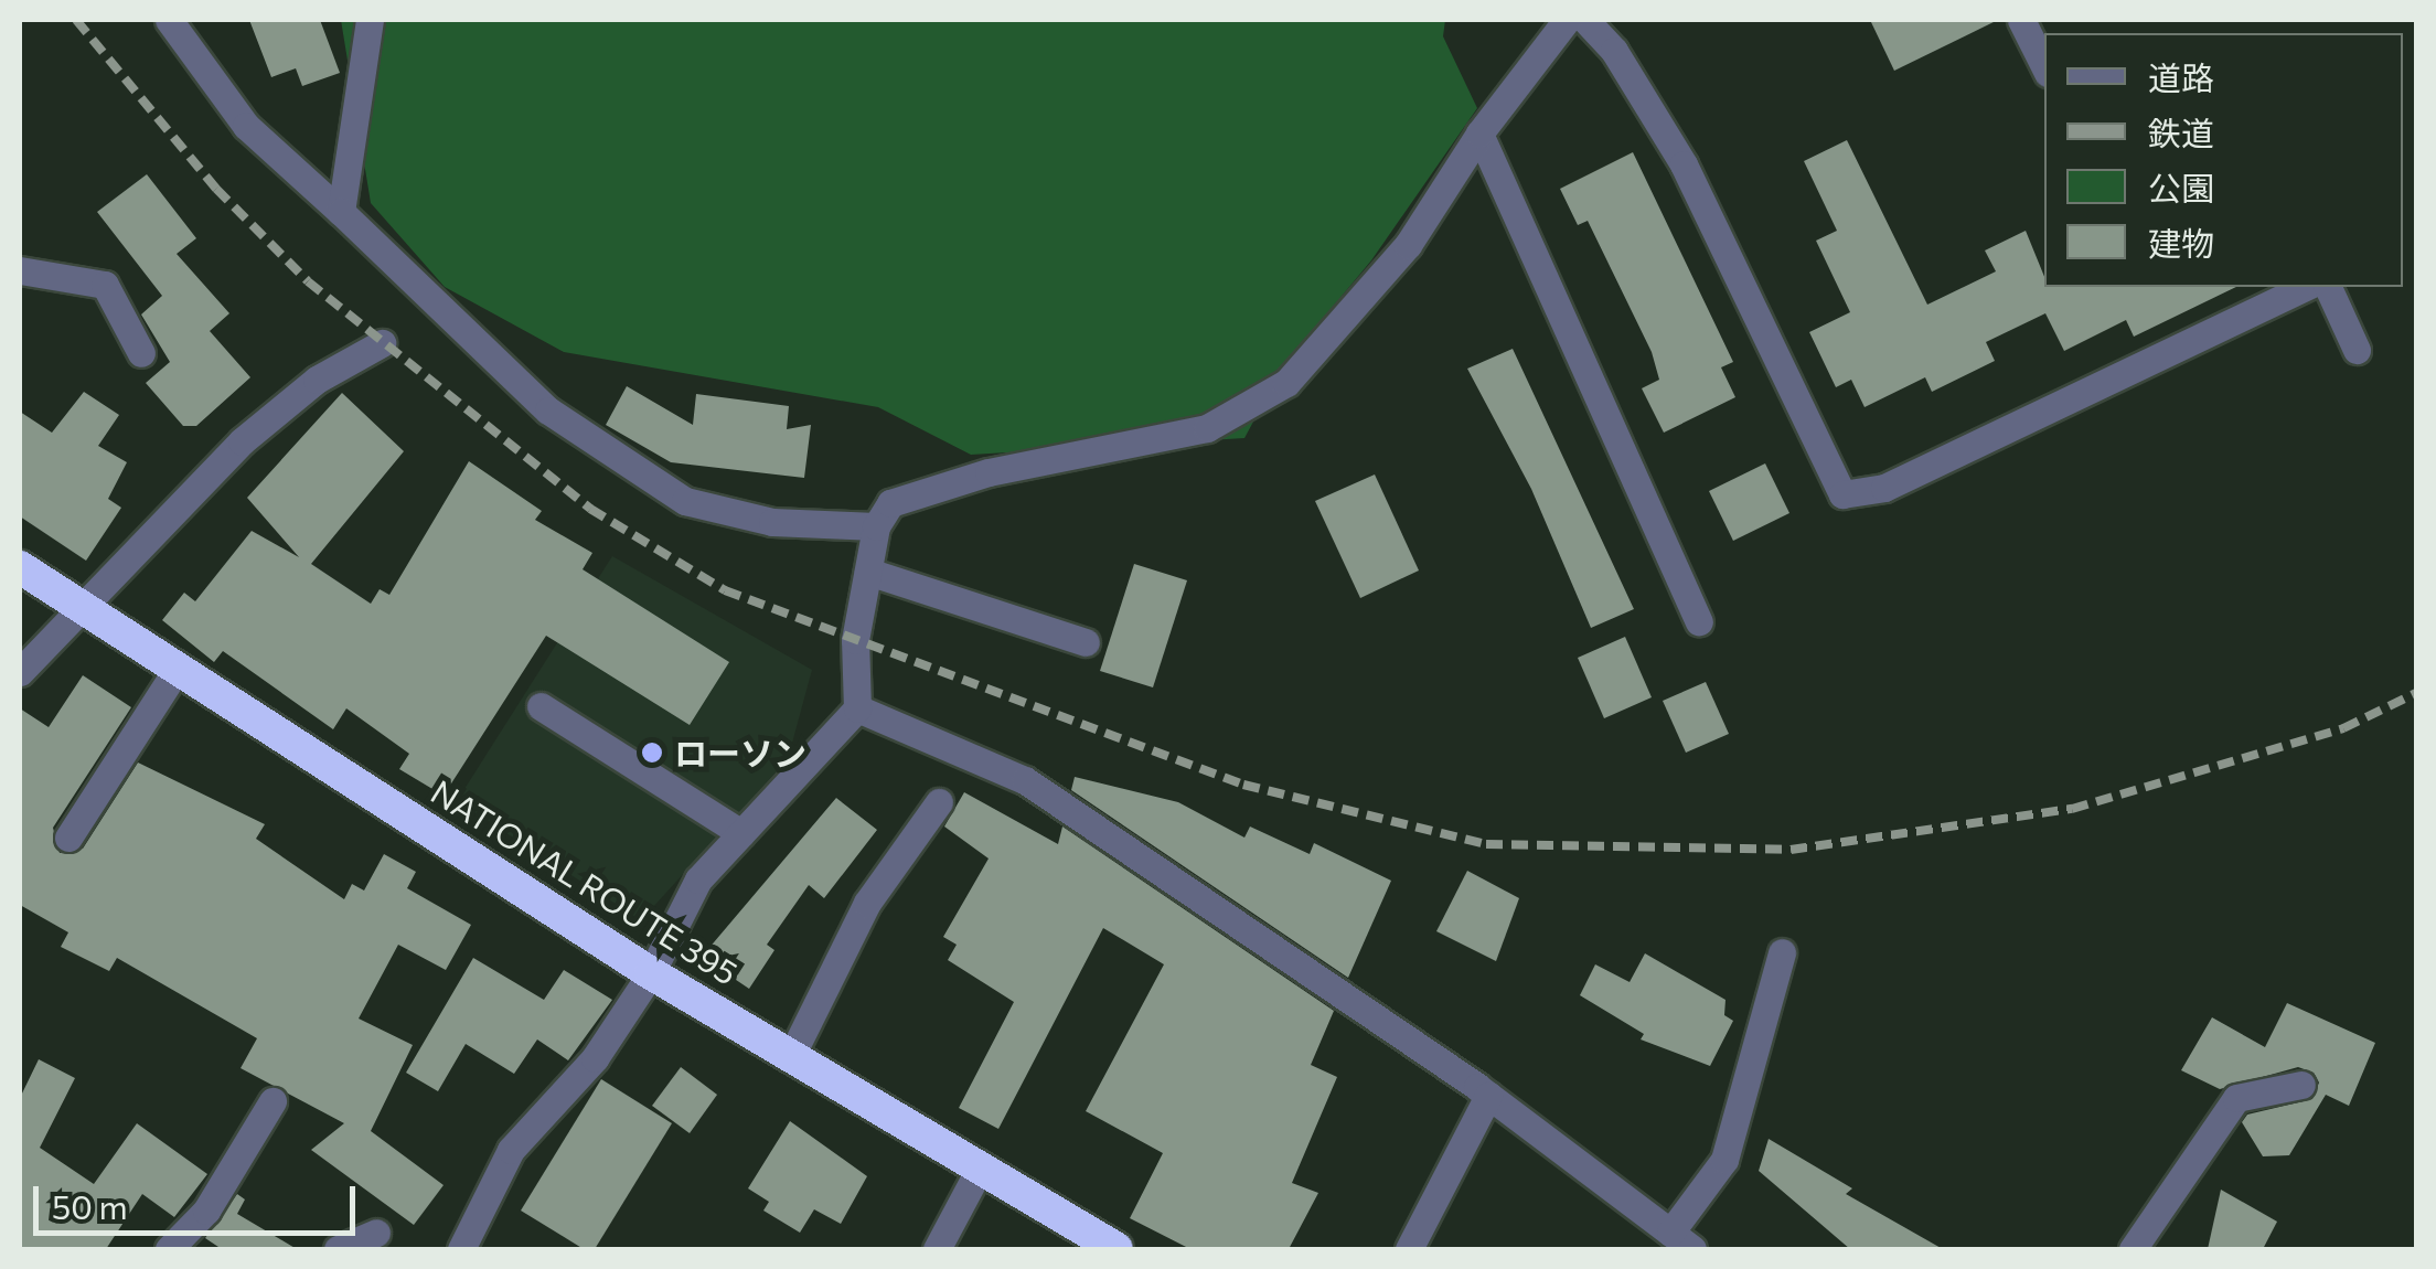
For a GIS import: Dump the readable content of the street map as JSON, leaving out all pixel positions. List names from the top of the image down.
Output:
{
  "streets": {
    "highway": ["NATIONAL ROUTE 395"]
  },
  "places": ["ローソン"],
  "legend": [
    "道路",
    "鉄道",
    "公園",
    "建物"
  ],
  "scale_bar": "50 m"
}
